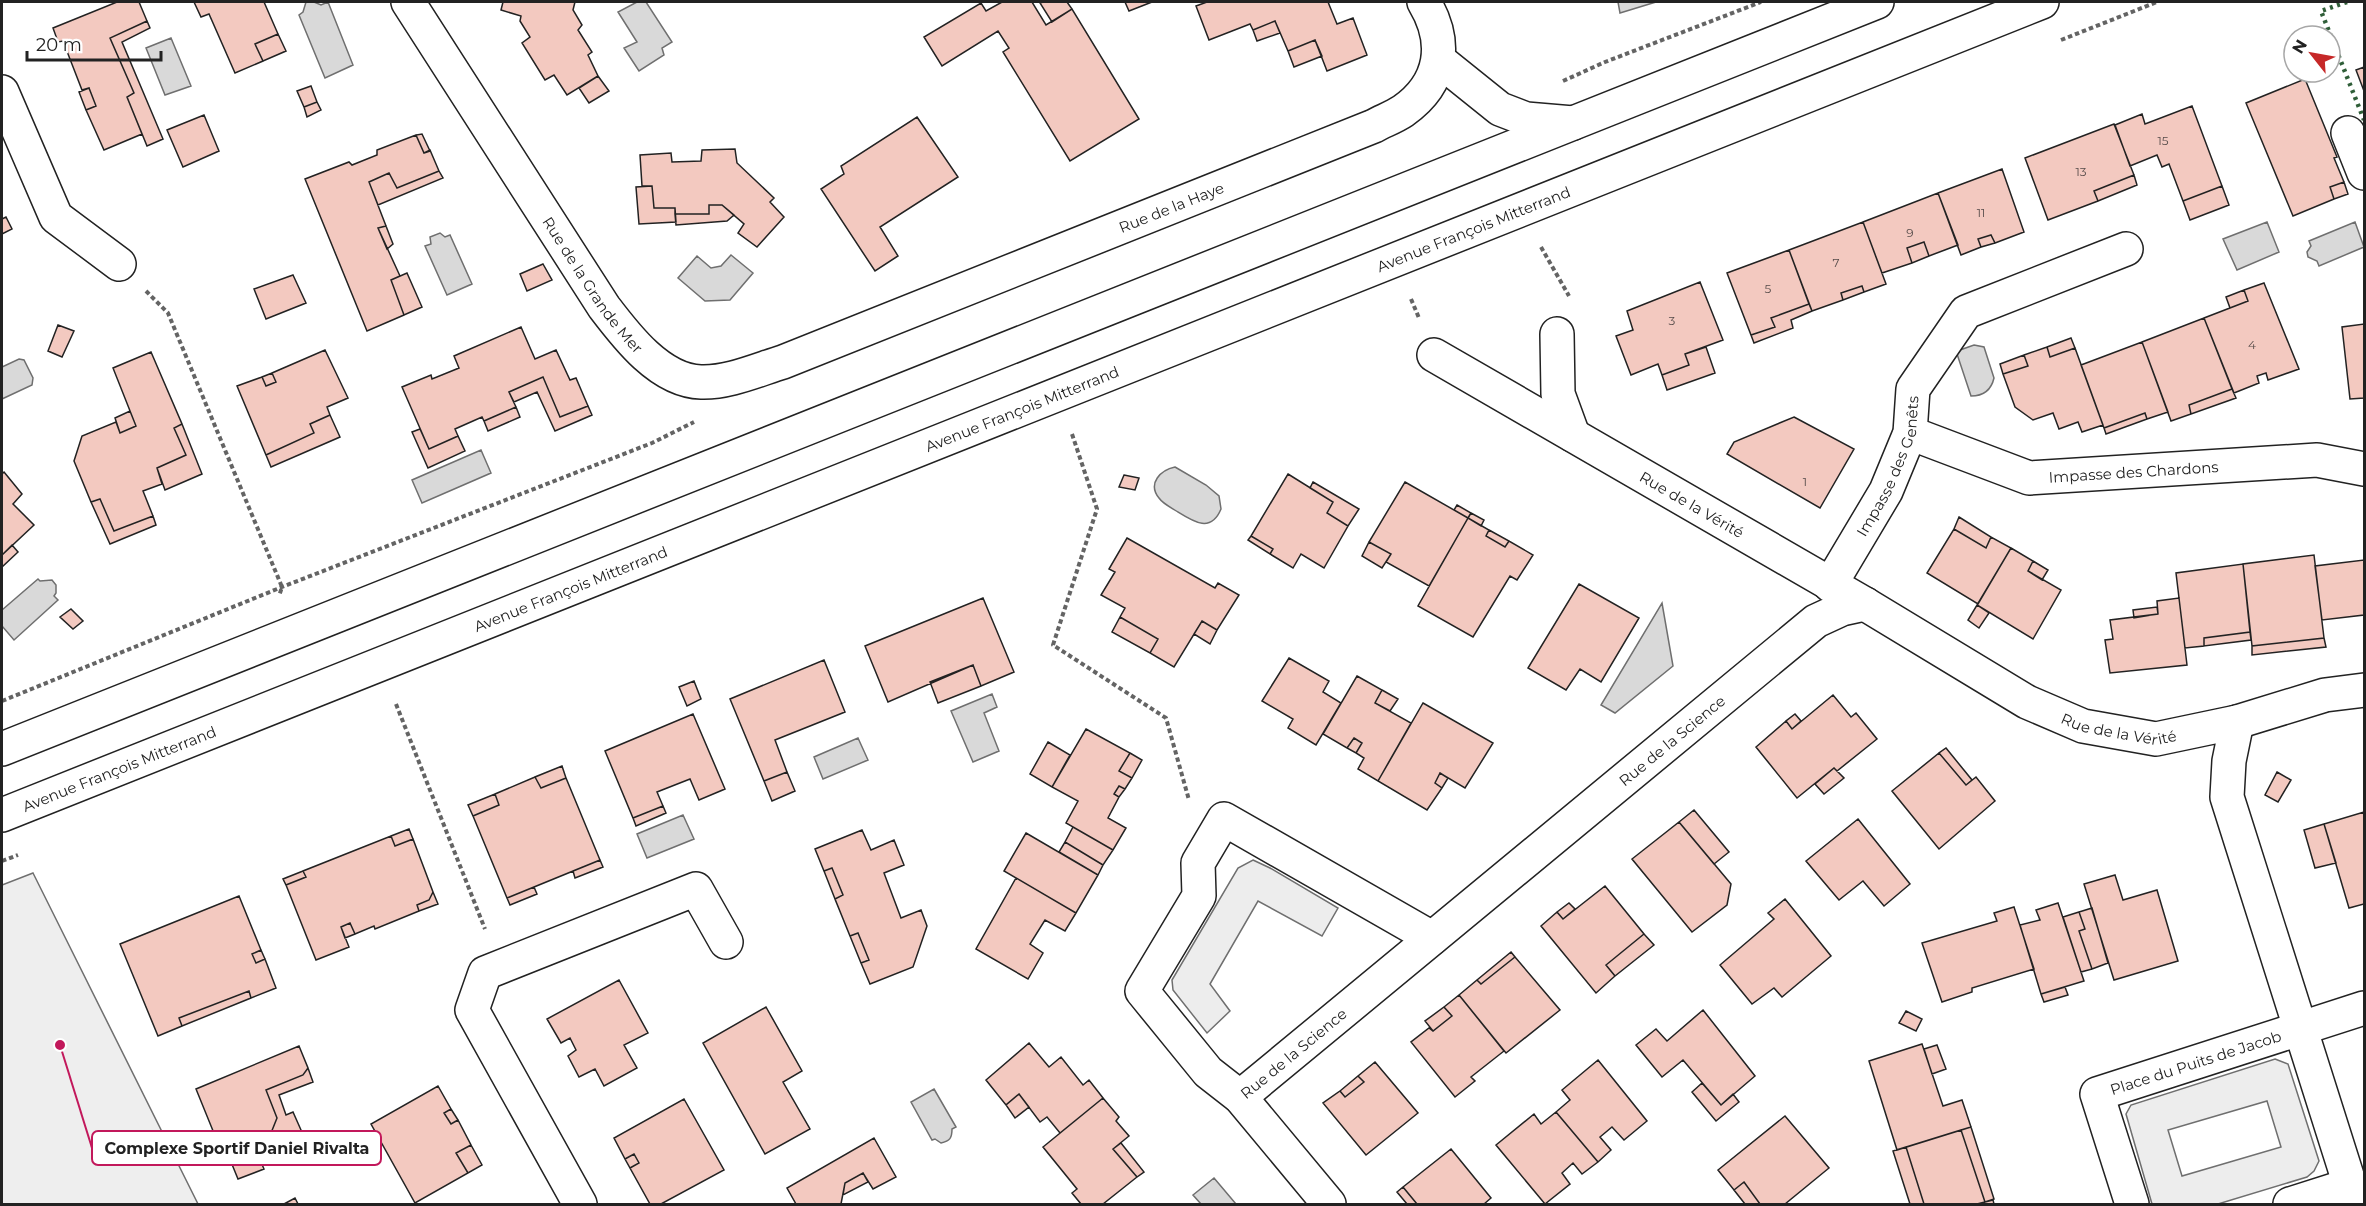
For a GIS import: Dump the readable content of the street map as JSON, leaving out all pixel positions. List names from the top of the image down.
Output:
{
  "streets": {
    "street": [
      "Rue de la Haye",
      "Avenue François Mitterrand",
      "Rue de la Grande Mer",
      "Impasse des Genêts",
      "Impasse des Chardons",
      "Rue de la Vérité",
      "Rue de la Science",
      "Place du Puits de Jacob"
    ]
  },
  "crossings": [
    ["Rue de la Haye", "Rue de la Grande Mer"],
    ["Impasse des Genêts", "Impasse des Chardons"],
    ["Impasse des Genêts", "Rue de la Vérité"],
    ["Rue de la Vérité", "Rue de la Science"]
  ],
  "places": ["Complexe Sportif Daniel Rivalta"],
  "house_numbers": [
    "15",
    "13",
    "11",
    "9",
    "7",
    "5",
    "3",
    "4",
    "1"
  ],
  "scale_bar": "20 m",
  "north": "top left"
}
